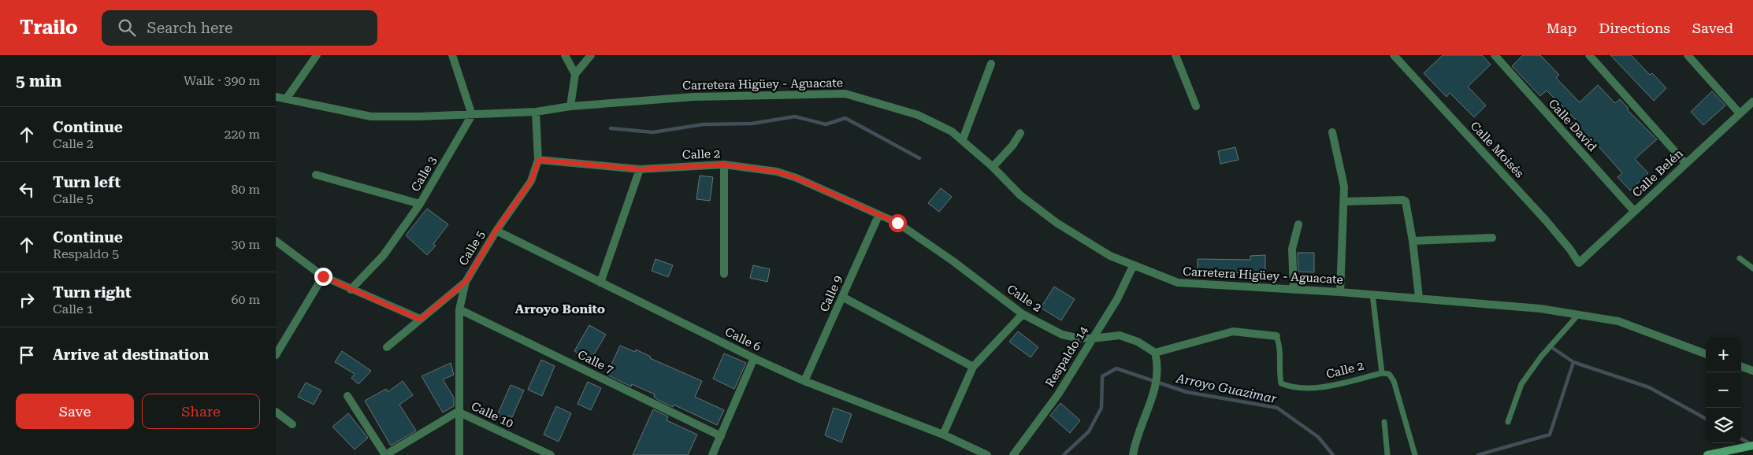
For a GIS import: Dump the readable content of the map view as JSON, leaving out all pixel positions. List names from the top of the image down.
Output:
{
  "streets": {
    "street": [
      "Carretera Higüey - Aguacate",
      "Calle David",
      "Calle Moisés",
      "Calle 2",
      "Calle Belén",
      "Calle 3",
      "Calle 5",
      "Calle 9",
      "Calle 6",
      "Respaldo 14",
      "Calle 7",
      "Calle 10"
    ]
  },
  "crossings": [
    ["Carretera Higüey - Aguacate", "Calle 3"],
    ["Carretera Higüey - Aguacate", "Calle 5"],
    ["Carretera Higüey - Aguacate", "Respaldo 14"],
    ["Calle David", "Calle Belén"],
    ["Calle Moisés", "Calle Belén"],
    ["Calle 2", "Calle 5"],
    ["Calle 2", "Calle 9"],
    ["Calle 2", "Respaldo 14"],
    ["Calle 5", "Calle 6"],
    ["Calle 5", "Calle 7"],
    ["Calle 5", "Calle 10"],
    ["Calle 9", "Calle 6"]
  ],
  "districts": ["Arroyo Bonito"],
  "water": ["Arroyo Guazimar"],
  "page": {
    "header": "Trailo",
    "search": "Search here",
    "nav": ["Map", "Directions", "Saved"],
    "heading": ["5 min", "Walk · 390 m"],
    "list": [
      ["Continue", "Calle 2", "220 m"],
      ["Turn left", "Calle 5", "80 m"],
      ["Continue", "Respaldo 5", "30 m"],
      ["Turn right", "Calle 1", "60 m"],
      "Arrive at destination"
    ],
    "map_buttons": ["+", "−"],
    "buttons": ["Save", "Share"]
  }
}
